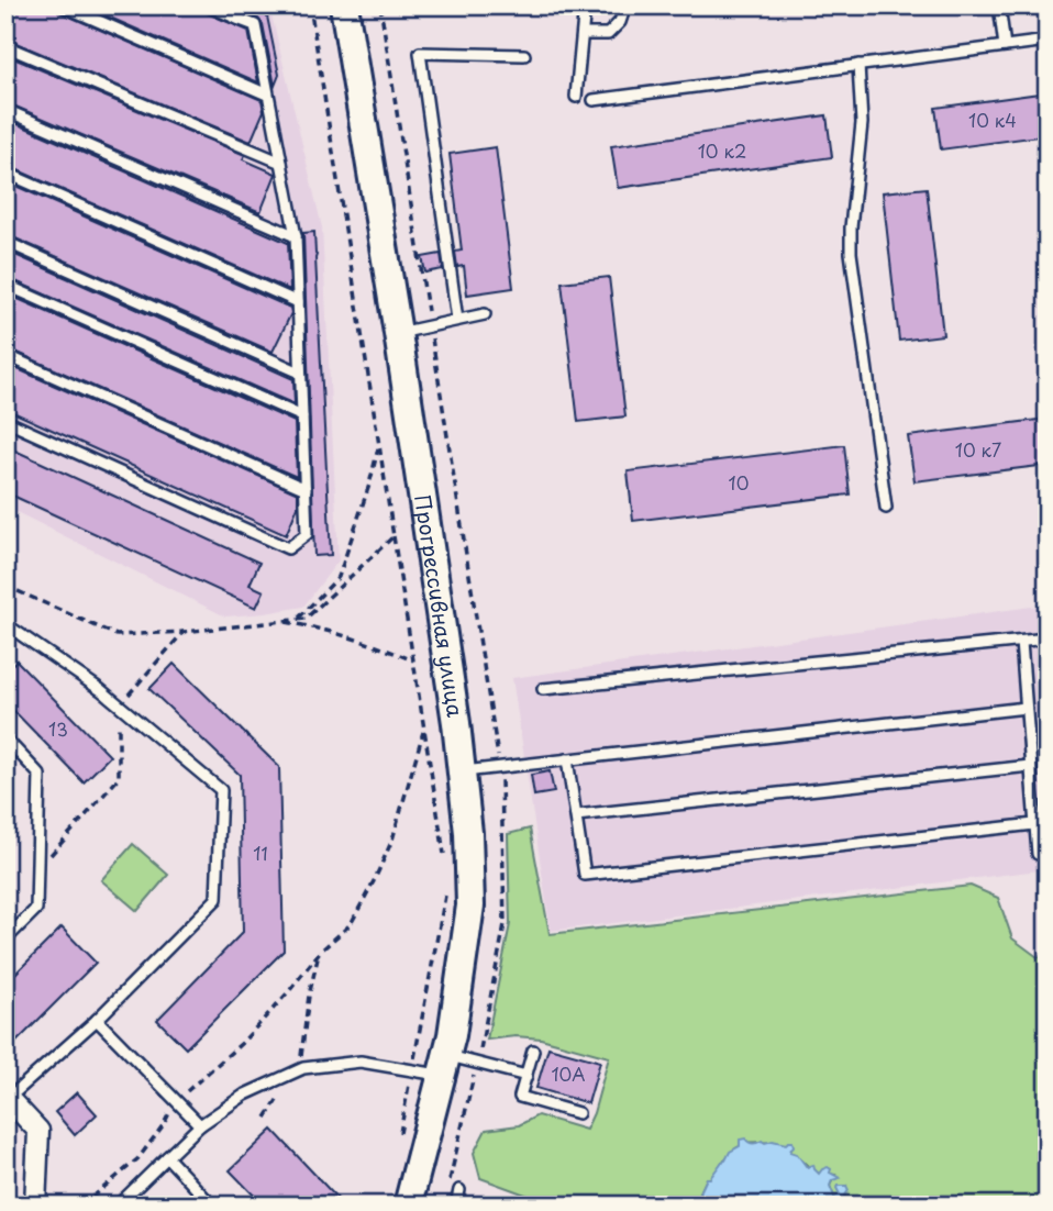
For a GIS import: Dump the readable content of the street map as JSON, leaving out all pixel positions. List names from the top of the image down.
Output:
{
  "streets": {
    "street": ["Прогрессивная улица"]
  },
  "house_numbers": [
    "10 к4",
    "10 к2",
    "10 к7",
    "10",
    "13",
    "11",
    "10А"
  ]
}
